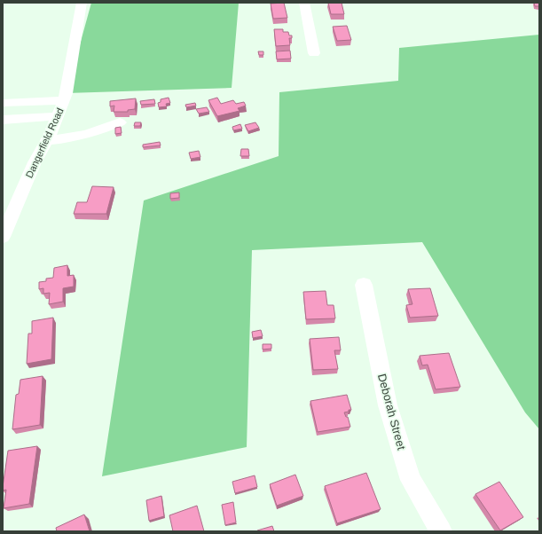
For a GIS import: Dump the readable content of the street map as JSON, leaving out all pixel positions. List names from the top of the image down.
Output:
{
  "streets": {
    "street": ["Dangerfield Road", "Deborah Street"]
  }
}
